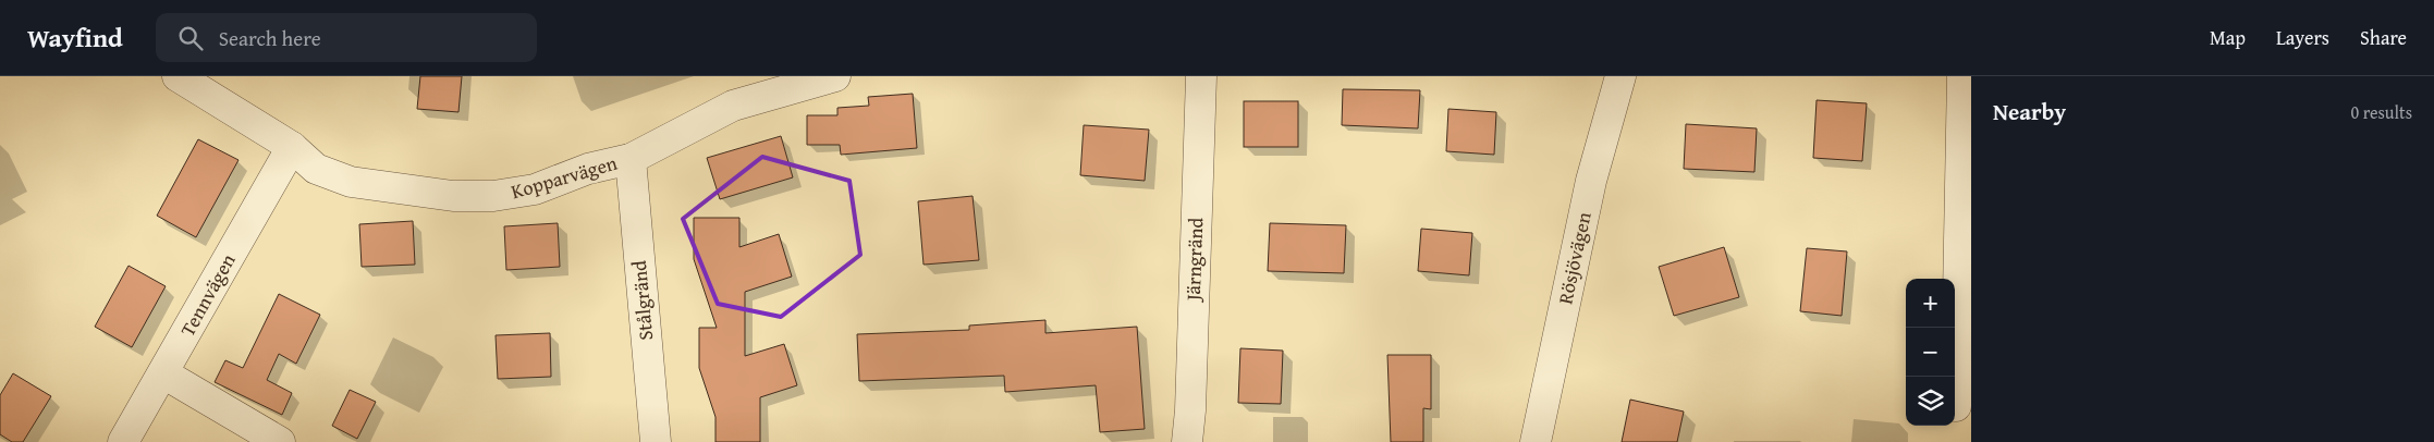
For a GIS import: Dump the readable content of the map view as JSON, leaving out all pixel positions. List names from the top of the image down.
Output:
{
  "streets": {
    "street": [
      "Kopparvägen",
      "Rösjövägen",
      "Järngränd",
      "Tennvägen",
      "Stålgränd"
    ]
  },
  "crossings": [
    ["Kopparvägen", "Tennvägen"],
    ["Kopparvägen", "Stålgränd"]
  ],
  "page": {
    "header": "Wayfind",
    "search": "Search here",
    "nav": ["Map", "Layers", "Share"],
    "heading": ["Nearby", "0 results"],
    "map_buttons": ["+", "−"]
  }
}
